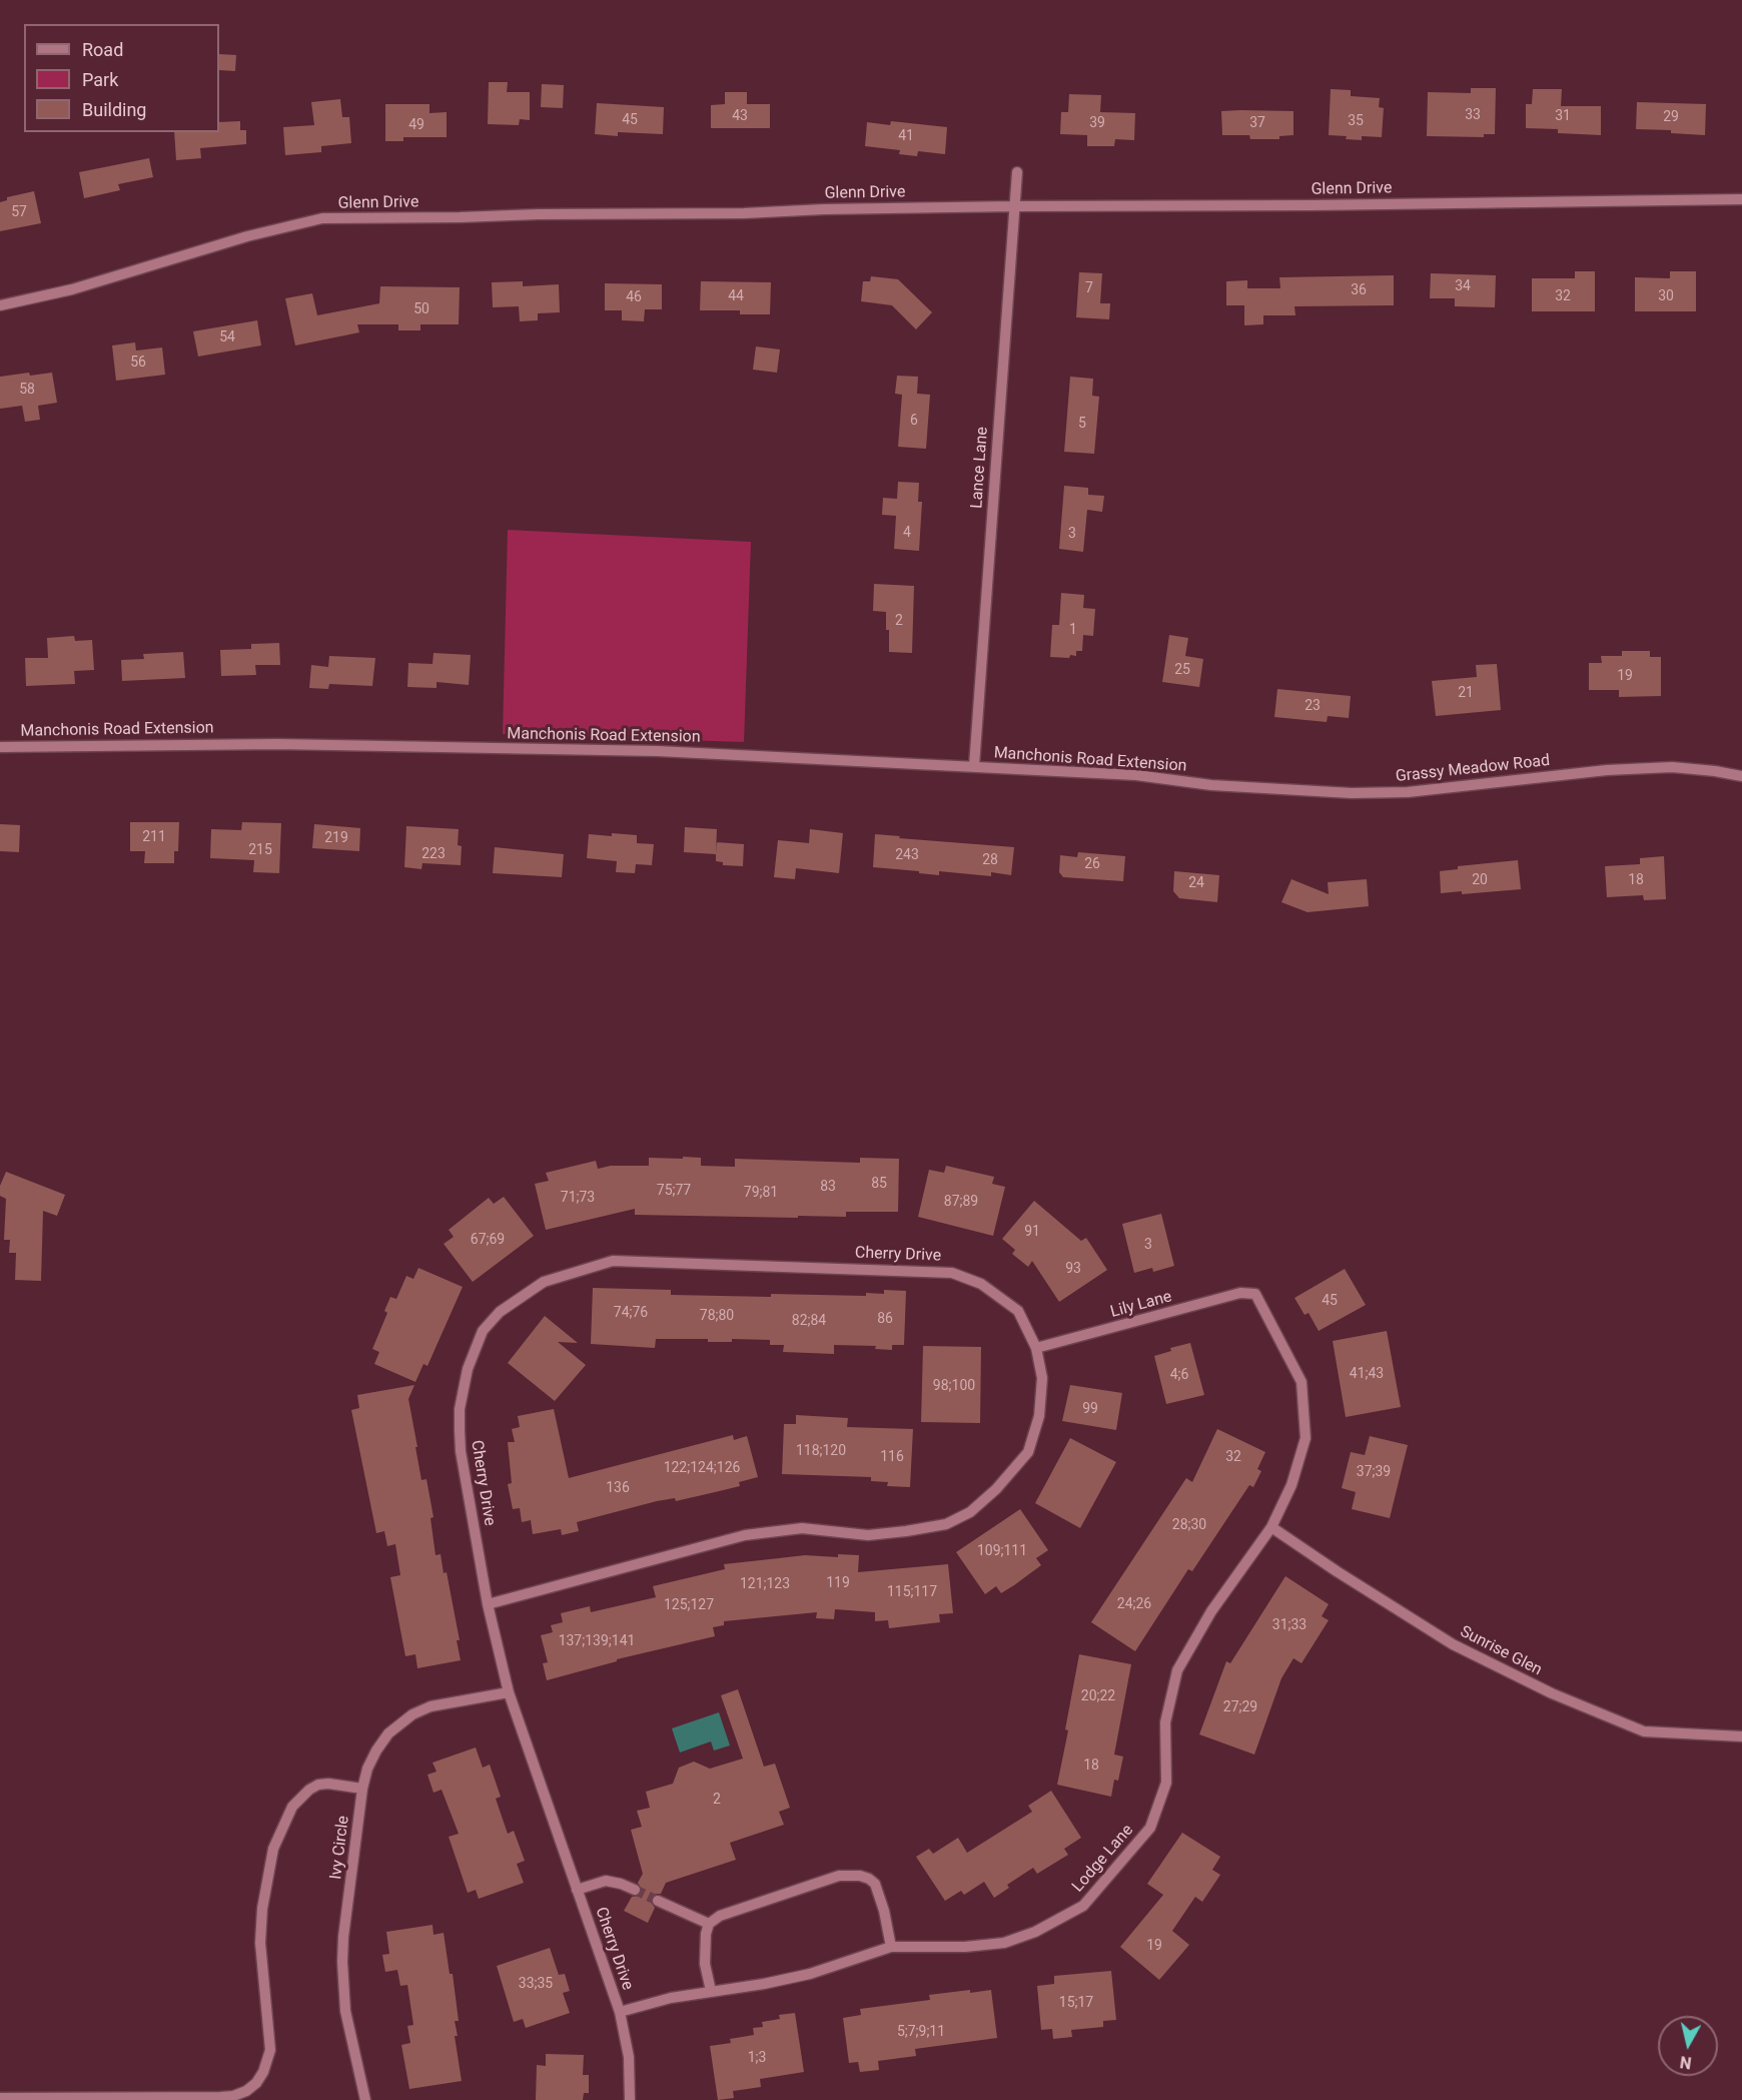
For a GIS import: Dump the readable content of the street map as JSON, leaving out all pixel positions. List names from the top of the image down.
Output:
{
  "streets": {
    "street": [
      "Glenn Drive",
      "Lance Lane",
      "Manchonis Road Extension",
      "Grassy Meadow Road",
      "Cherry Drive",
      "Lily Lane",
      "Sunrise Glen",
      "Ivy Circle",
      "Lodge Lane"
    ]
  },
  "crossings": [
    ["Glenn Drive", "Lance Lane"],
    ["Lance Lane", "Manchonis Road Extension"],
    ["Manchonis Road Extension", "Grassy Meadow Road"],
    ["Cherry Drive", "Lily Lane"],
    ["Cherry Drive", "Ivy Circle"],
    ["Cherry Drive", "Lodge Lane"],
    ["Lily Lane", "Lodge Lane"],
    ["Sunrise Glen", "Lodge Lane"]
  ],
  "house_numbers": [
    "33",
    "43",
    "31",
    "29",
    "45",
    "35",
    "39",
    "37",
    "49",
    "41",
    "57",
    "34",
    "7",
    "36",
    "44",
    "32",
    "30",
    "46",
    "50",
    "54",
    "56",
    "58",
    "6",
    "5",
    "4",
    "3",
    "2",
    "1",
    "25",
    "19",
    "21",
    "23",
    "211",
    "219",
    "215",
    "223",
    "243",
    "28",
    "26",
    "20",
    "18",
    "24",
    "85",
    "83",
    "75;77",
    "79;81",
    "71;73",
    "87;89",
    "91",
    "67;69",
    "3",
    "93",
    "45",
    "74;76",
    "78;80",
    "86",
    "82;84",
    "41;43",
    "4;6",
    "98;100",
    "99",
    "118;120",
    "116",
    "32",
    "122;124;126",
    "37;39",
    "136",
    "28;30",
    "109;111",
    "119",
    "121;123",
    "115;117",
    "24;26",
    "125;127",
    "31;33",
    "137;139;141",
    "20;22",
    "27;29",
    "18",
    "2",
    "19",
    "33;35",
    "15;17",
    "5;7;9;11",
    "1;3"
  ],
  "legend": ["Road", "Park", "Building"],
  "north": "bottom"
}
